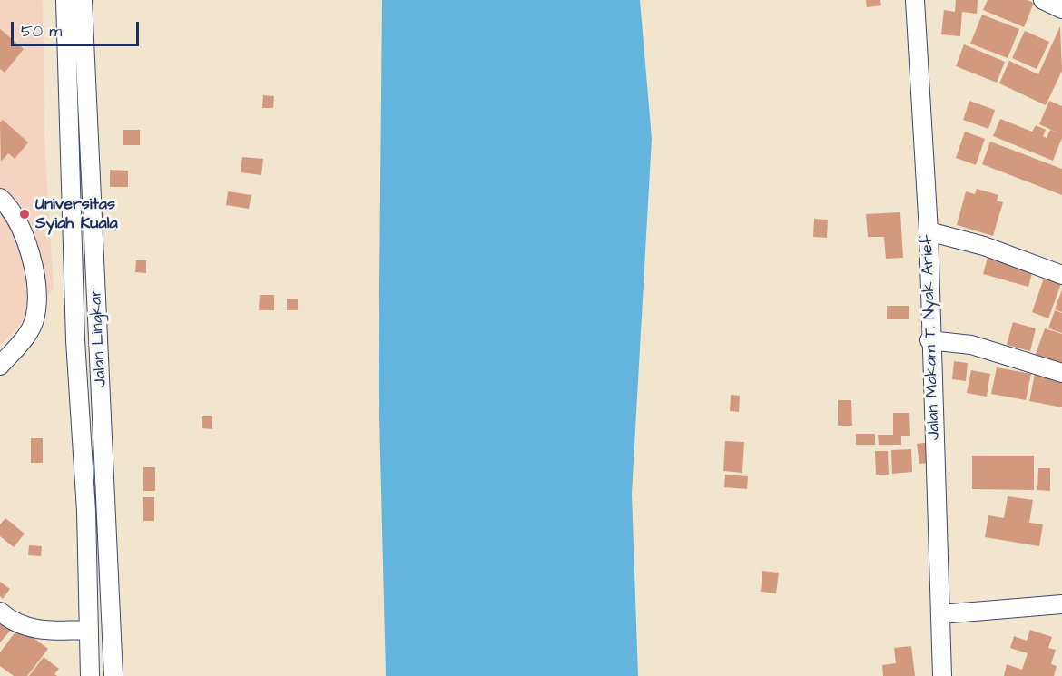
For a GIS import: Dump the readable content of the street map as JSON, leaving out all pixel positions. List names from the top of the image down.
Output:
{
  "streets": {
    "street": ["Jalan Lingkar", "Jalan Makam T. Nyak Arief"]
  },
  "places": ["Universitas Syiah Kuala"],
  "scale_bar": "50 m"
}
